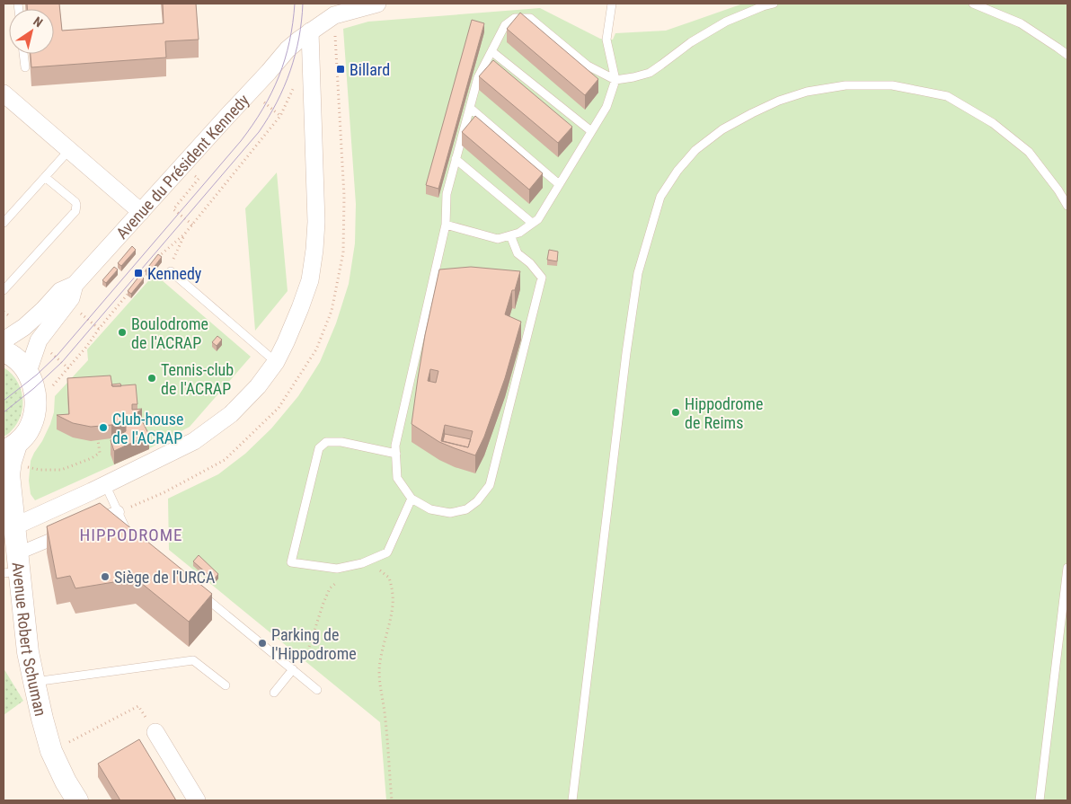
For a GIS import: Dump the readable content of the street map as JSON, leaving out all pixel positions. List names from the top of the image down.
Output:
{
  "streets": {
    "street": ["Avenue du Président Kennedy", "Avenue Robert Schuman"]
  },
  "districts": ["HIPPODROME"],
  "places": {
    "transit": ["Billard", "Kennedy"],
    "other": [
      "Boulodrome de l'ACRAP",
      "Tennis-club de l'ACRAP",
      "Hippodrome de Reims",
      "Club-house de l'ACRAP",
      "Siège de l'URCA",
      "Parking de l'Hippodrome"
    ]
  },
  "north": "top right"
}
